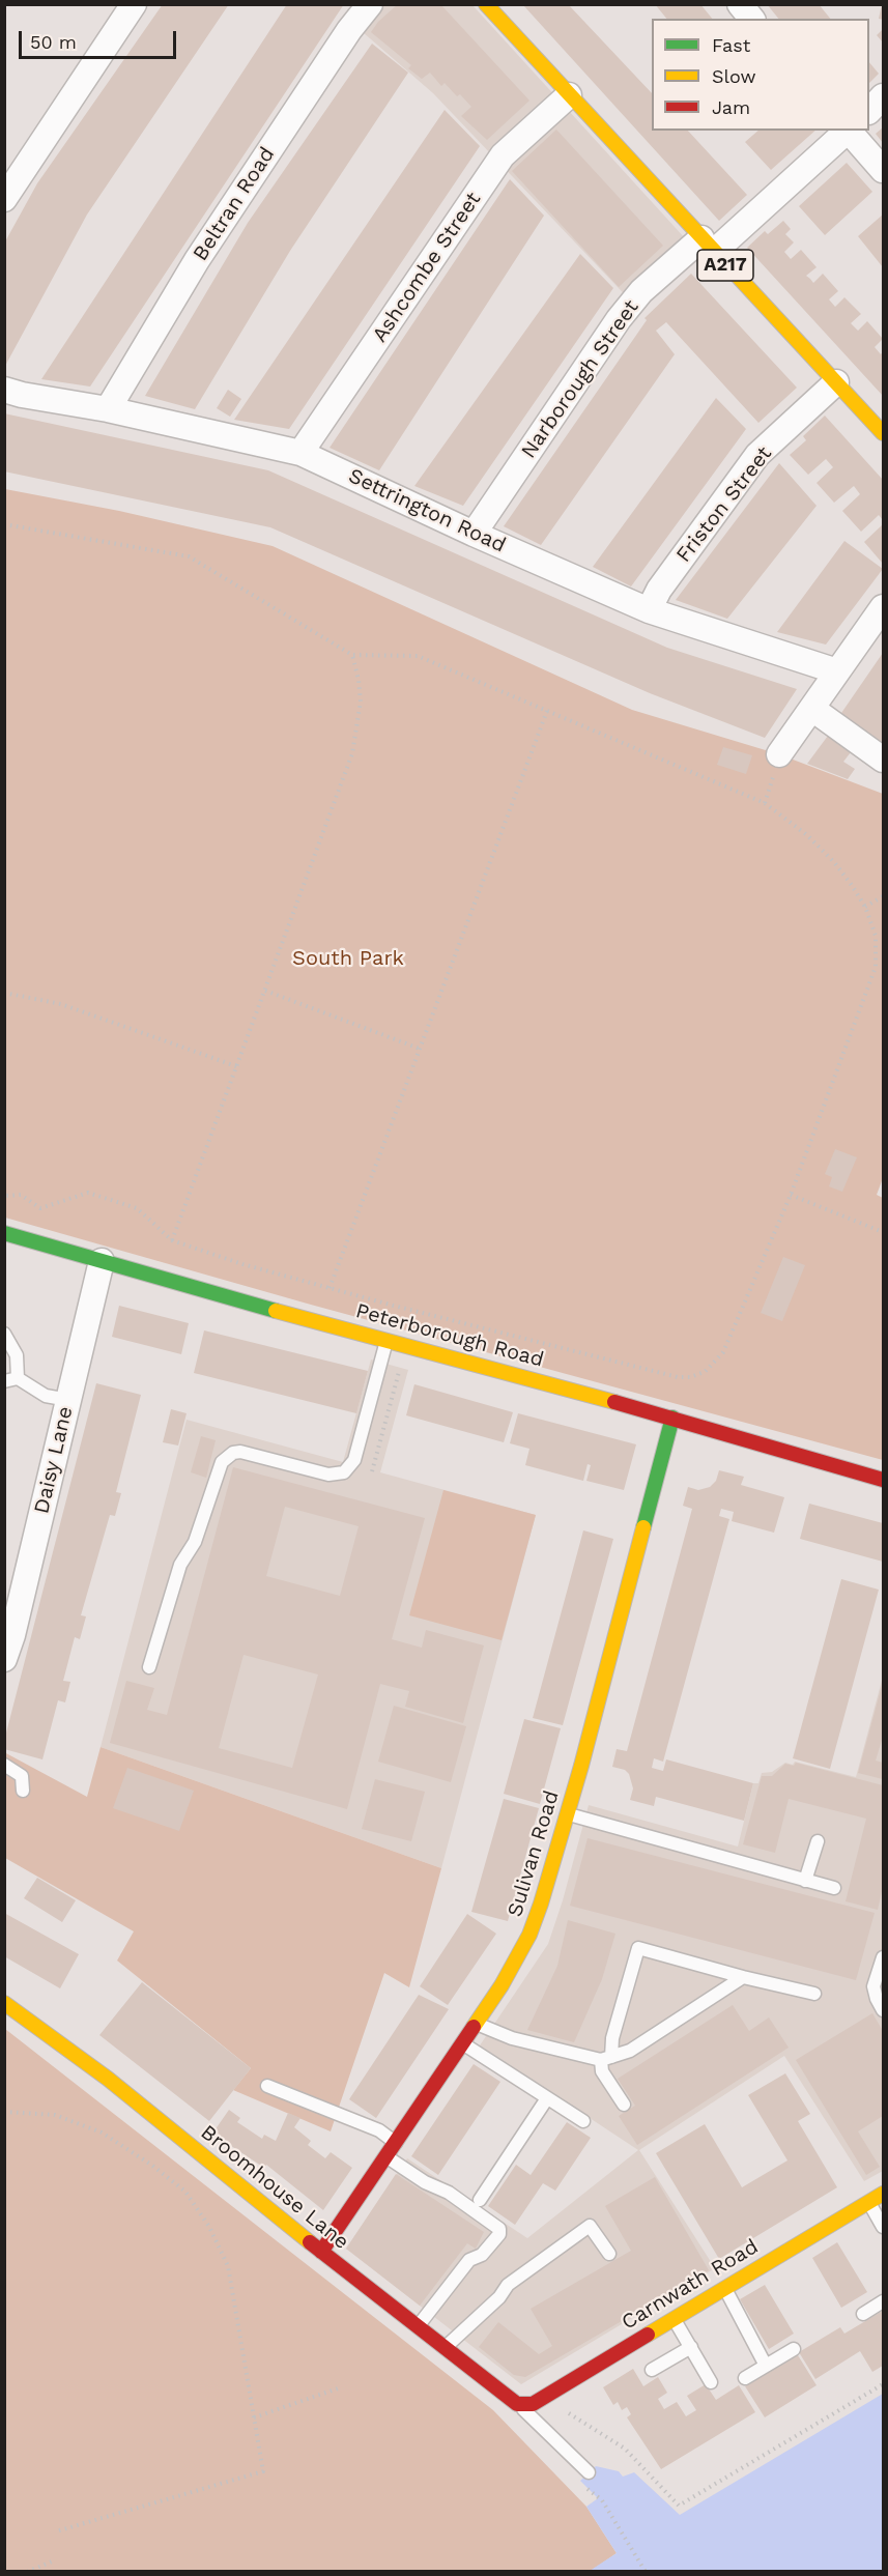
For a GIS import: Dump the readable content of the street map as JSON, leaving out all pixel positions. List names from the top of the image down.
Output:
{
  "streets": {
    "street": [
      "Beltran Road",
      "A217",
      "Ashcombe Street",
      "Narborough Street",
      "Friston Street",
      "Settrington Road",
      "Peterborough Road",
      "Daisy Lane",
      "Sulivan Road",
      "Broomhouse Lane",
      "Carnwath Road"
    ]
  },
  "crossings": [
    ["Beltran Road", "Settrington Road"],
    ["A217", "Ashcombe Street"],
    ["A217", "Narborough Street"],
    ["A217", "Friston Street"],
    ["Ashcombe Street", "Settrington Road"],
    ["Narborough Street", "Settrington Road"],
    ["Friston Street", "Settrington Road"],
    ["Peterborough Road", "Daisy Lane"],
    ["Peterborough Road", "Sulivan Road"],
    ["Sulivan Road", "Broomhouse Lane"],
    ["Broomhouse Lane", "Carnwath Road"]
  ],
  "parks": ["South Park"],
  "legend": ["Fast", "Slow", "Jam"],
  "scale_bar": "50 m"
}
